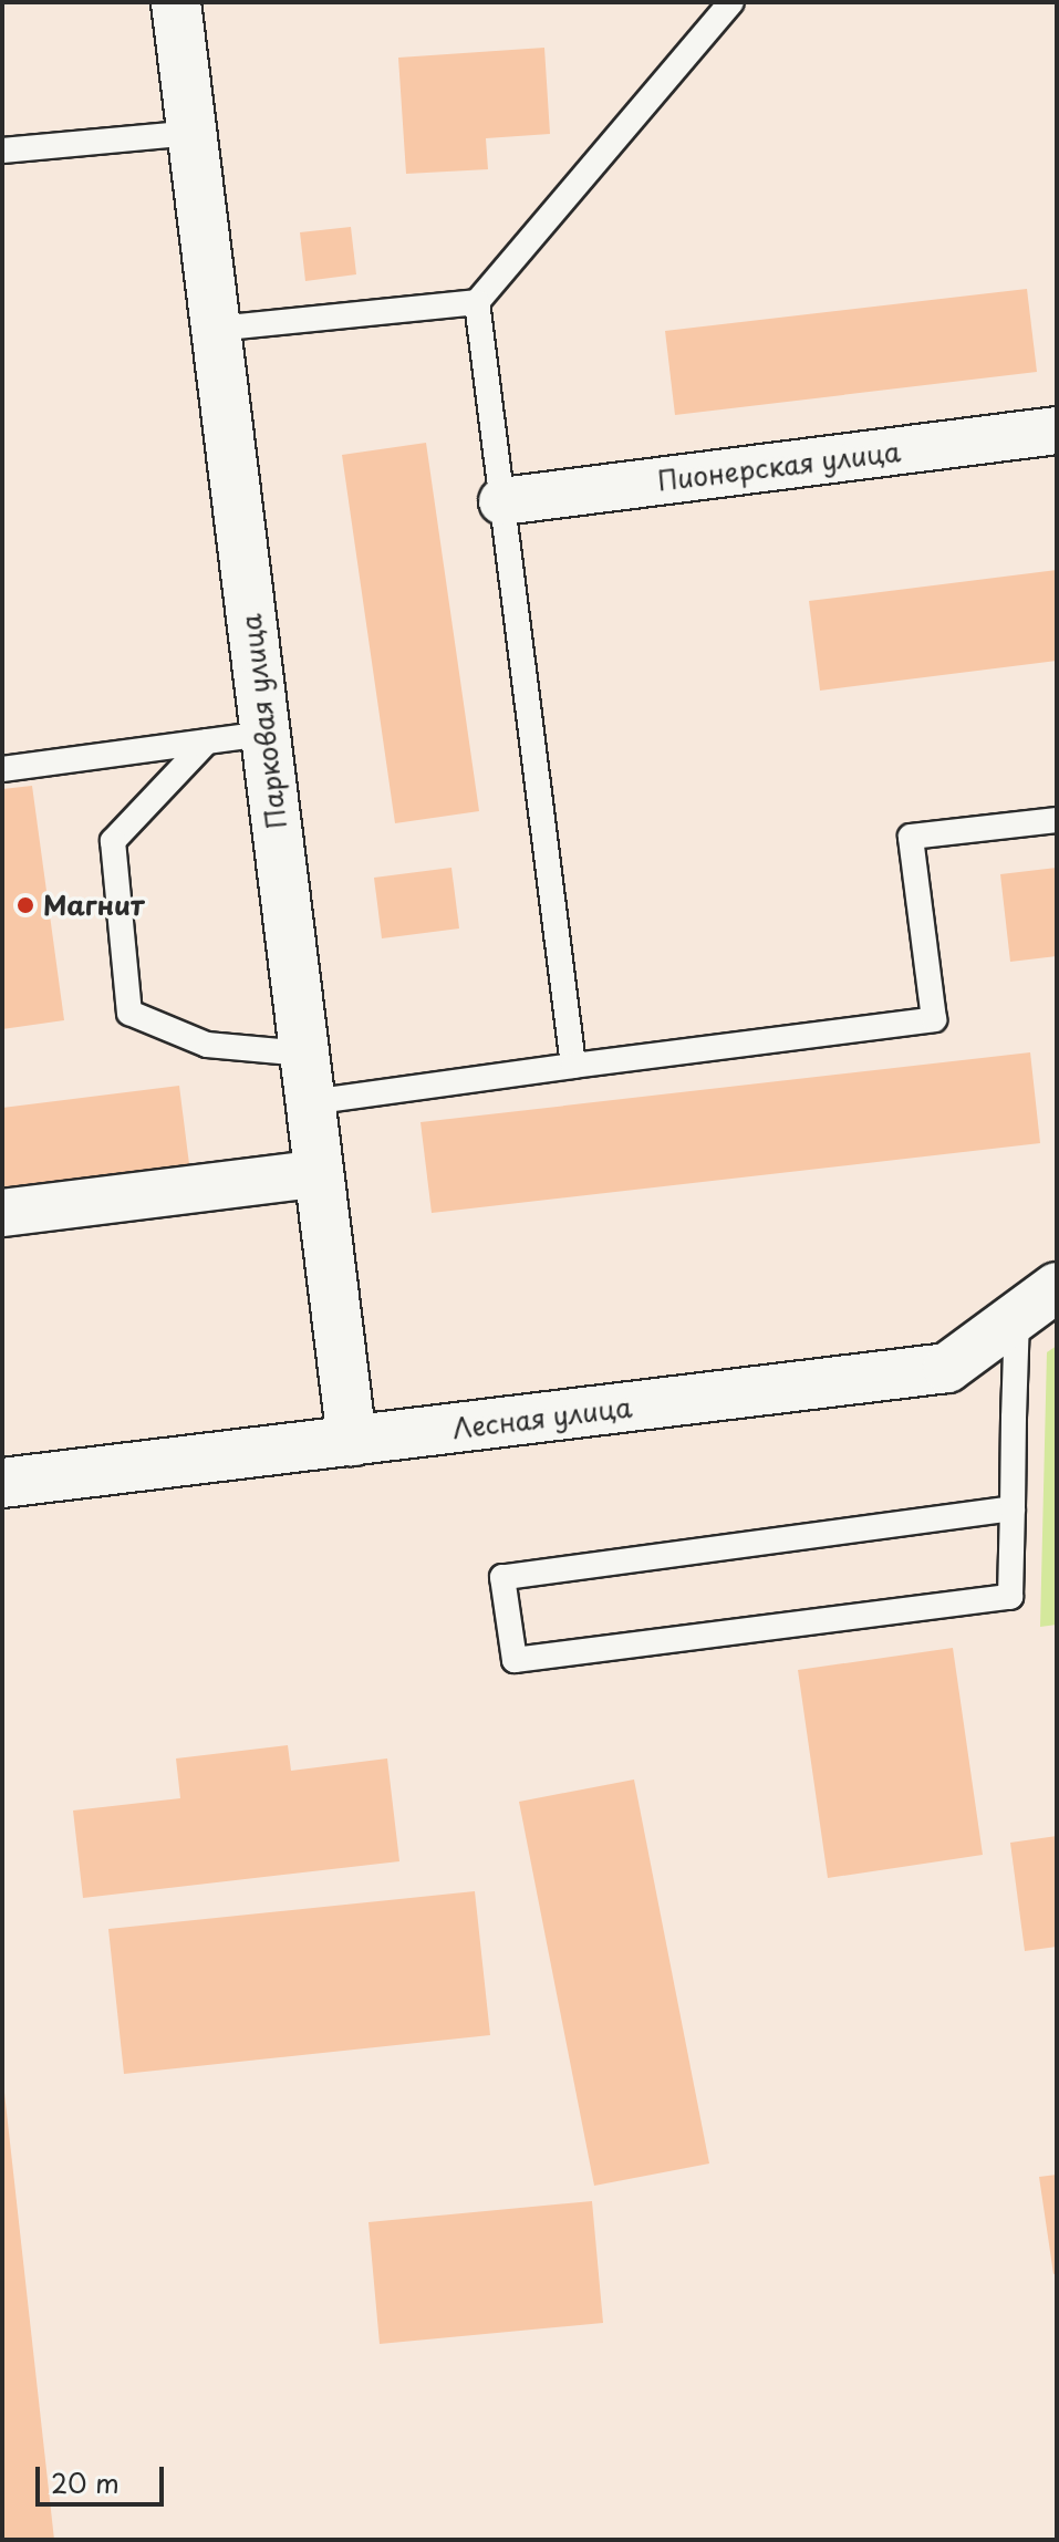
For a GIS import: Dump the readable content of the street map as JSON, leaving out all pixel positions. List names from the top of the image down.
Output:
{
  "streets": {
    "street": ["Пионерская улица", "Парковая улица", "Лесная улица"]
  },
  "crossings": [
    ["Парковая улица", "Лесная улица"]
  ],
  "places": ["Магнит"],
  "scale_bar": "20 m"
}
